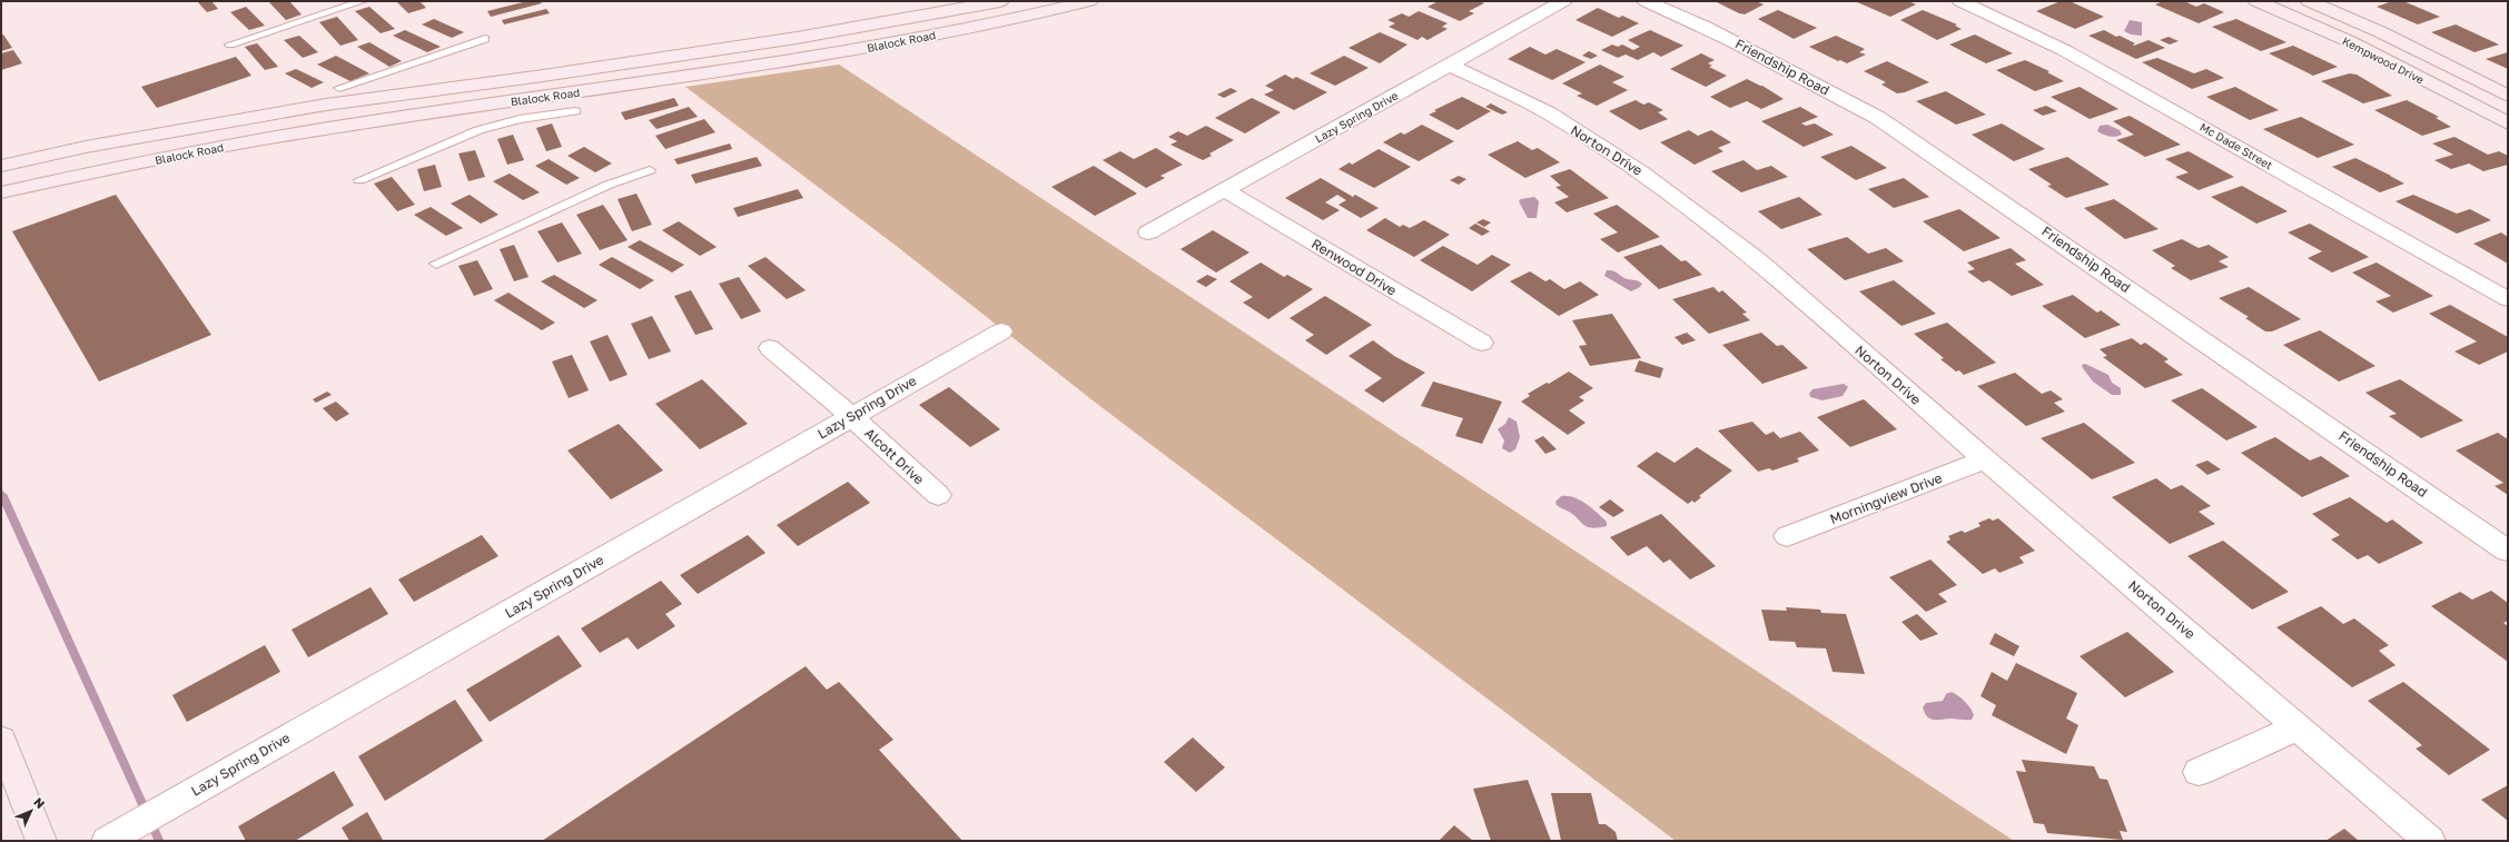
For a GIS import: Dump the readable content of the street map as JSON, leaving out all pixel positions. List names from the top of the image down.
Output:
{
  "streets": {
    "main road": ["Blalock Road", "Kempwood Drive"],
    "street": [
      "Friendship Road",
      "Lazy Spring Drive",
      "Mc Dade Street",
      "Norton Drive",
      "Renwood Drive",
      "Alcott Drive",
      "Morningview Drive"
    ]
  },
  "crossings": [
    ["Lazy Spring Drive", "Norton Drive"],
    ["Lazy Spring Drive", "Renwood Drive"],
    ["Lazy Spring Drive", "Alcott Drive"],
    ["Norton Drive", "Morningview Drive"]
  ],
  "north": "top right"
}
